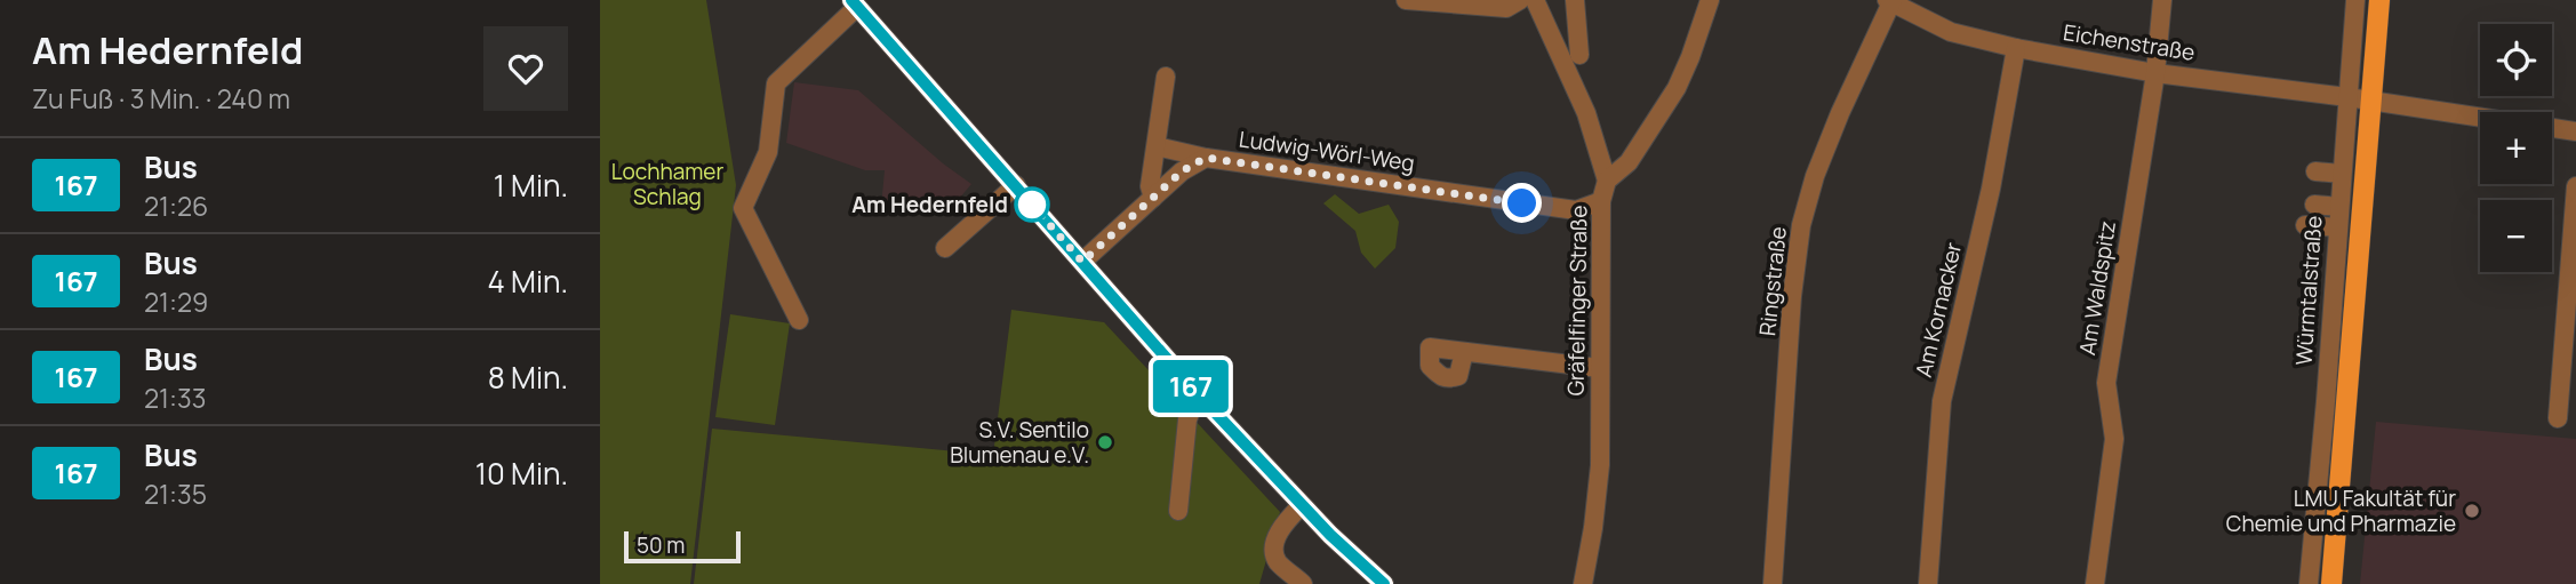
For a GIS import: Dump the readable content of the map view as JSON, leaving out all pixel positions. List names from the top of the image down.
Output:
{
  "streets": {
    "street": [
      "Eichenstraße",
      "Ludwig-Wörl-Weg",
      "Ringstraße",
      "Am Waldspitz",
      "Würmtalstraße",
      "Gräfelfinger Straße",
      "Am Kornacker"
    ]
  },
  "crossings": [
    ["Eichenstraße", "Ringstraße"],
    ["Eichenstraße", "Am Waldspitz"],
    ["Eichenstraße", "Würmtalstraße"],
    ["Eichenstraße", "Am Kornacker"],
    ["Ludwig-Wörl-Weg", "Gräfelfinger Straße"]
  ],
  "parks": ["Lochhamer Schlag"],
  "places": ["Am Hedernfeld", "S.V. Sentilo Blumenau e.V.", "LMU Fakultät für Chemie und Pharmazie"],
  "lines": ["bus line 167"],
  "scale_bar": "50 m",
  "page": {
    "heading": ["Am Hedernfeld", "Zu Fuß · 3 Min. · 240 m"],
    "on_map": "167",
    "map_buttons": ["+", "−"],
    "list": [
      {
        "mark": "167",
        "name": "Bus",
        "note": "21:26",
        "value": "1 Min."
      },
      {
        "mark": "167",
        "name": "Bus",
        "note": "21:29",
        "value": "4 Min."
      },
      {
        "mark": "167",
        "name": "Bus",
        "note": "21:33",
        "value": "8 Min."
      },
      {
        "mark": "167",
        "name": "Bus",
        "note": "21:35",
        "value": "10 Min."
      }
    ],
    "scale": "50 m"
  }
}
